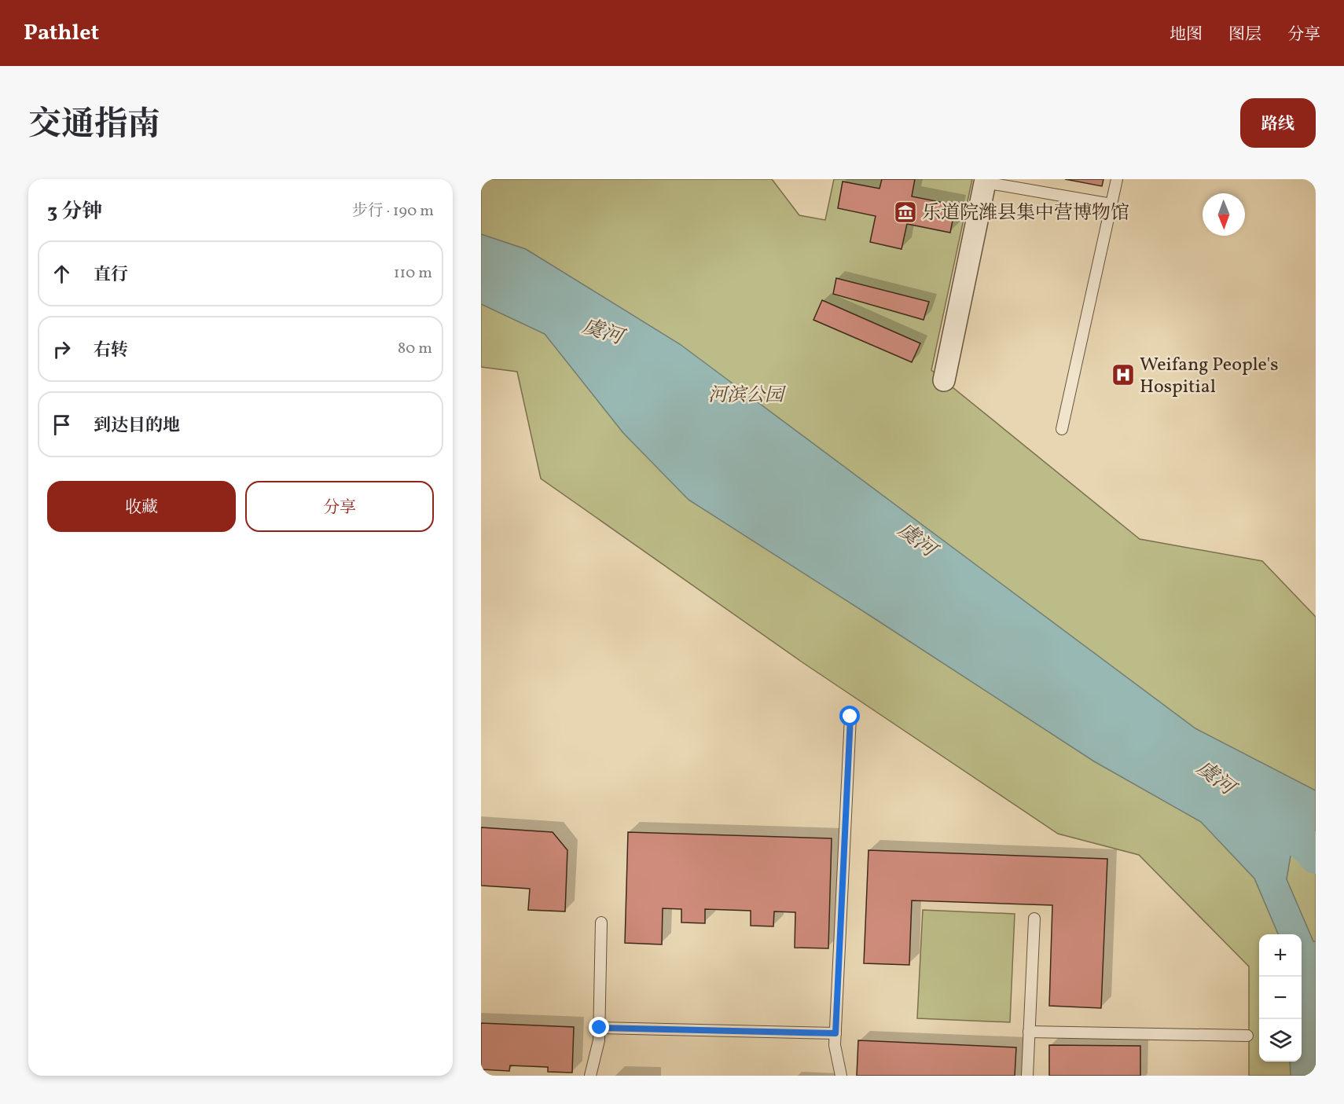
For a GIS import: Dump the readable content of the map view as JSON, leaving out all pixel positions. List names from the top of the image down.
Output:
{
  "water": ["虞河"],
  "parks": ["河滨公园"],
  "places": {
    "museum": ["乐道院潍县集中营博物馆"],
    "hospital": ["Weifang People's Hospitial"]
  },
  "north": "bottom",
  "page": {
    "header": "Pathlet",
    "nav": ["地图", "图层", "分享"],
    "title": "交通指南",
    "buttons": [
      "路线",
      ["收藏", "分享"]
    ],
    "heading": ["3 分钟", "步行 · 190 m"],
    "list": [
      ["直行", "110 m"],
      ["右转", "80 m"],
      "到达目的地"
    ],
    "map_buttons": ["+", "−"]
  }
}
